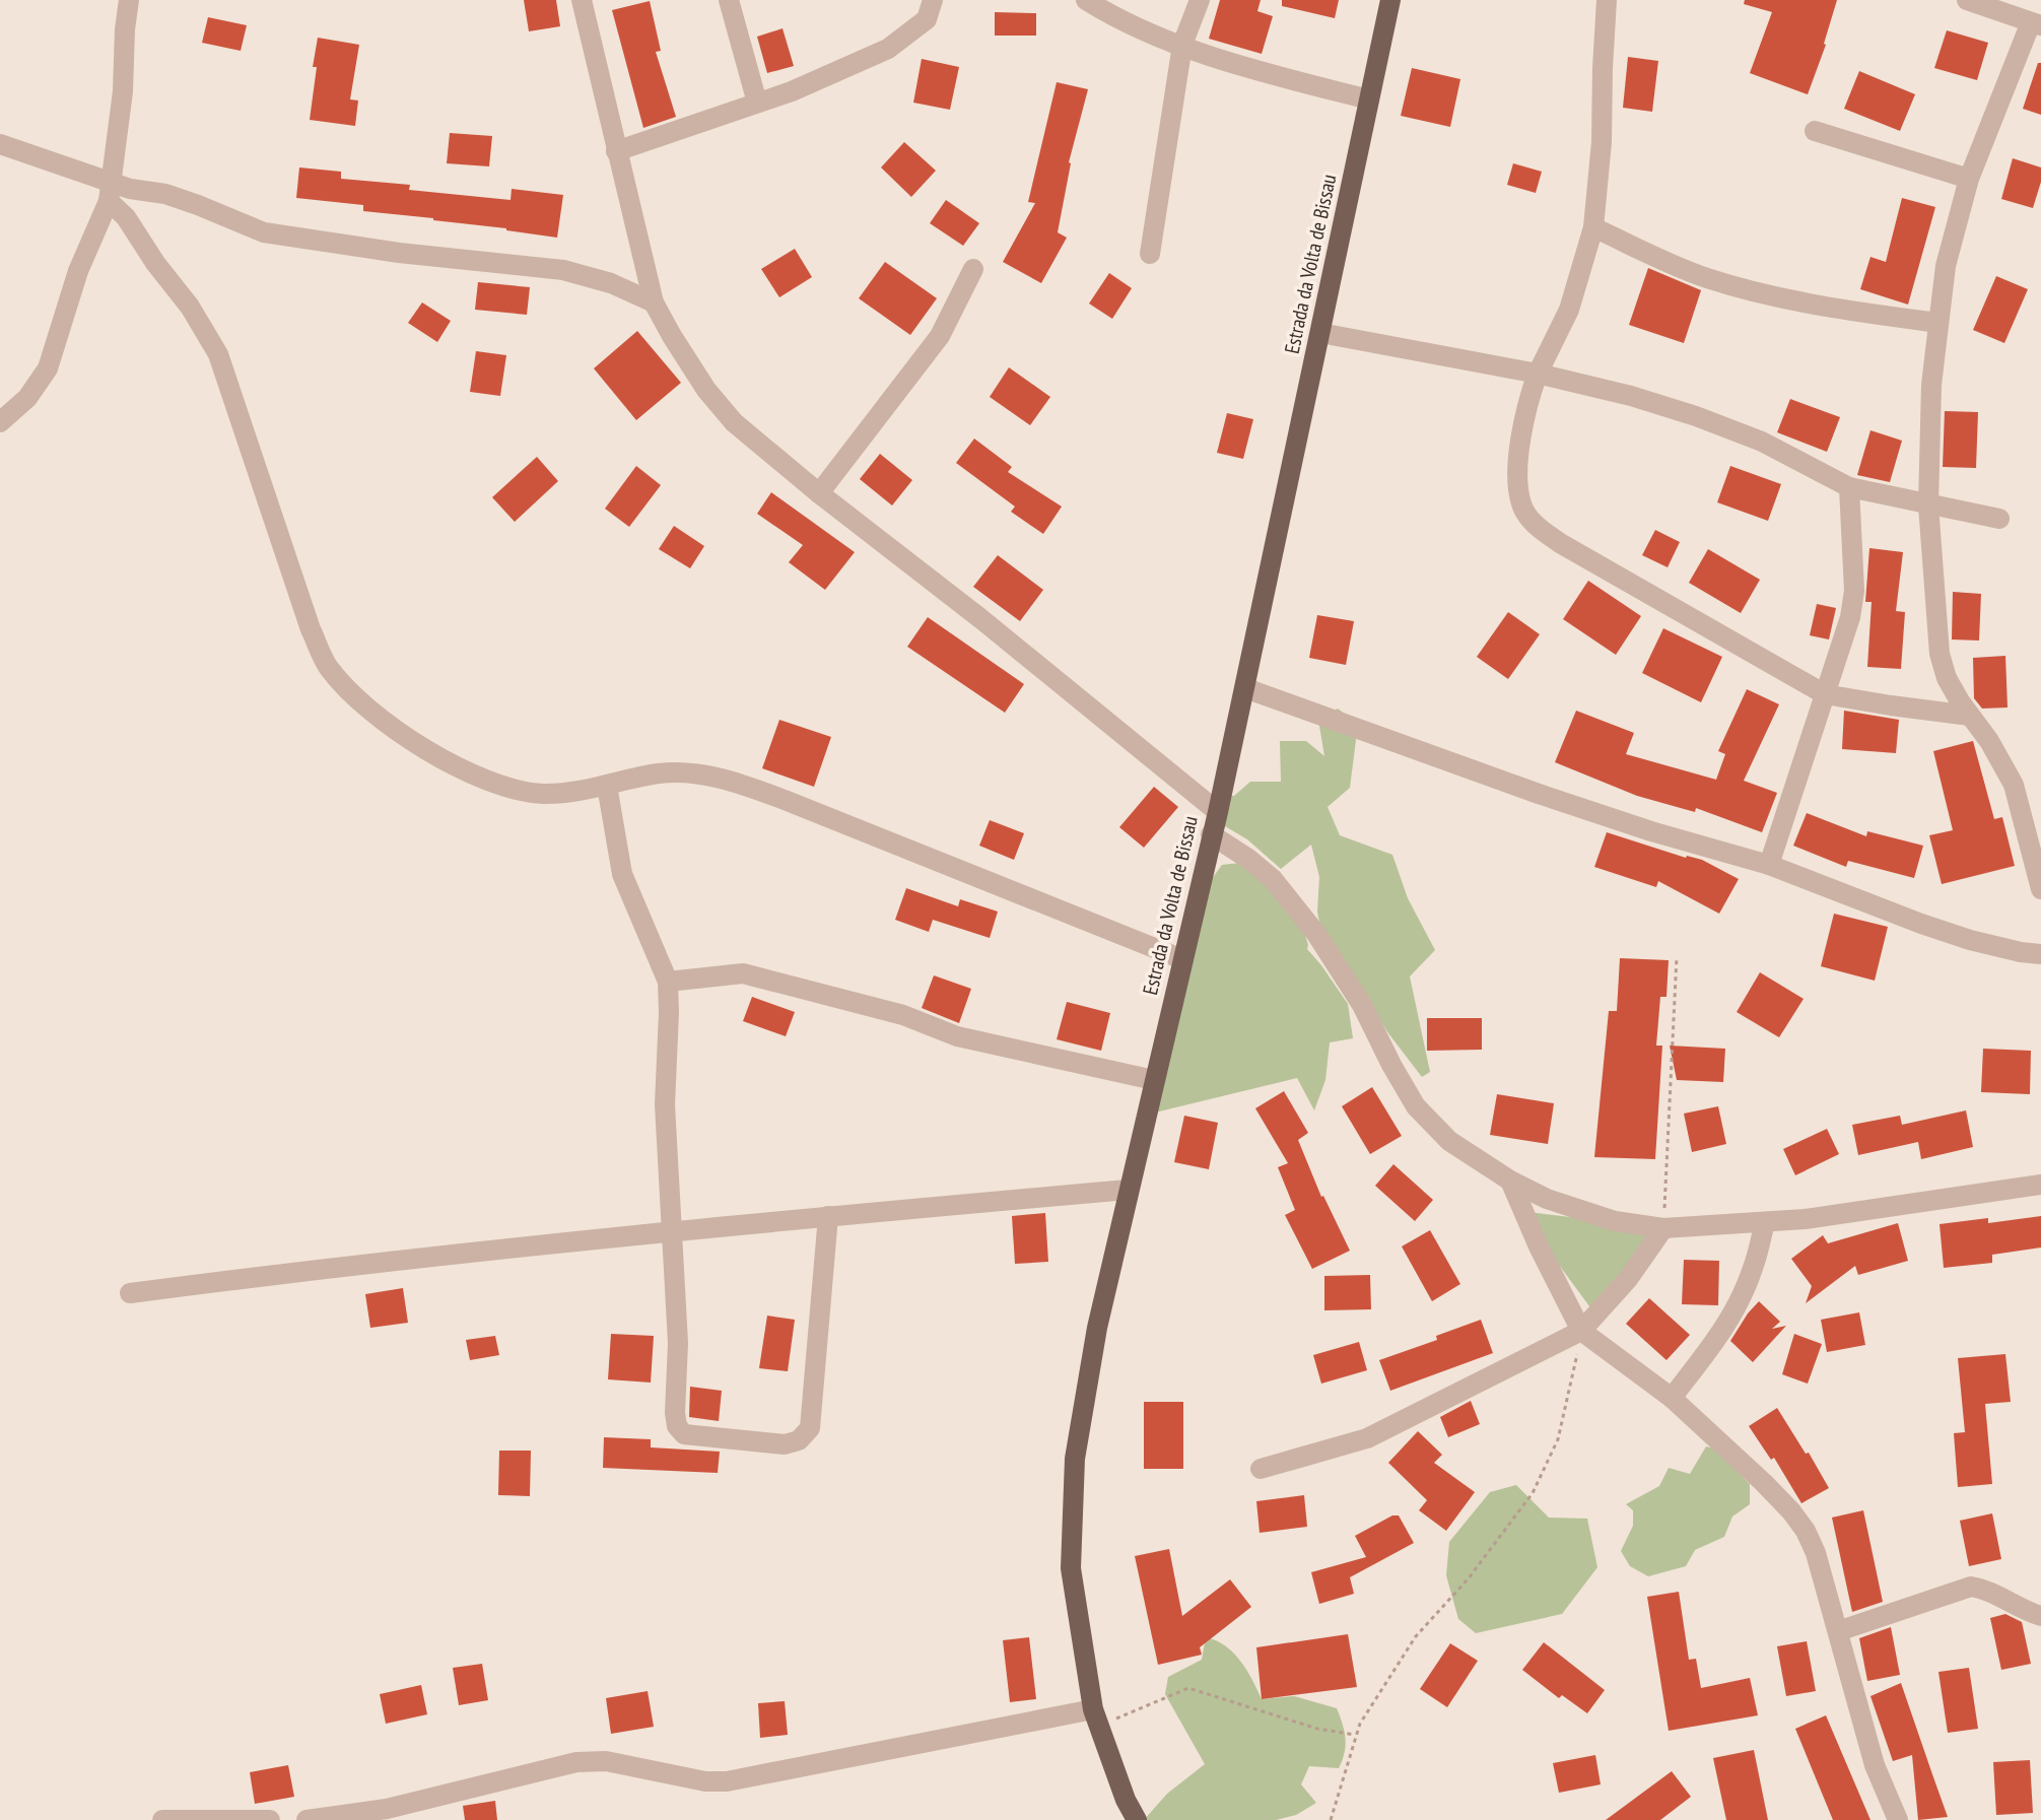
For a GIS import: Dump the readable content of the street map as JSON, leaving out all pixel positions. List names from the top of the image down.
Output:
{
  "streets": {
    "main road": ["Estrada da Volta de Bissau"]
  }
}
